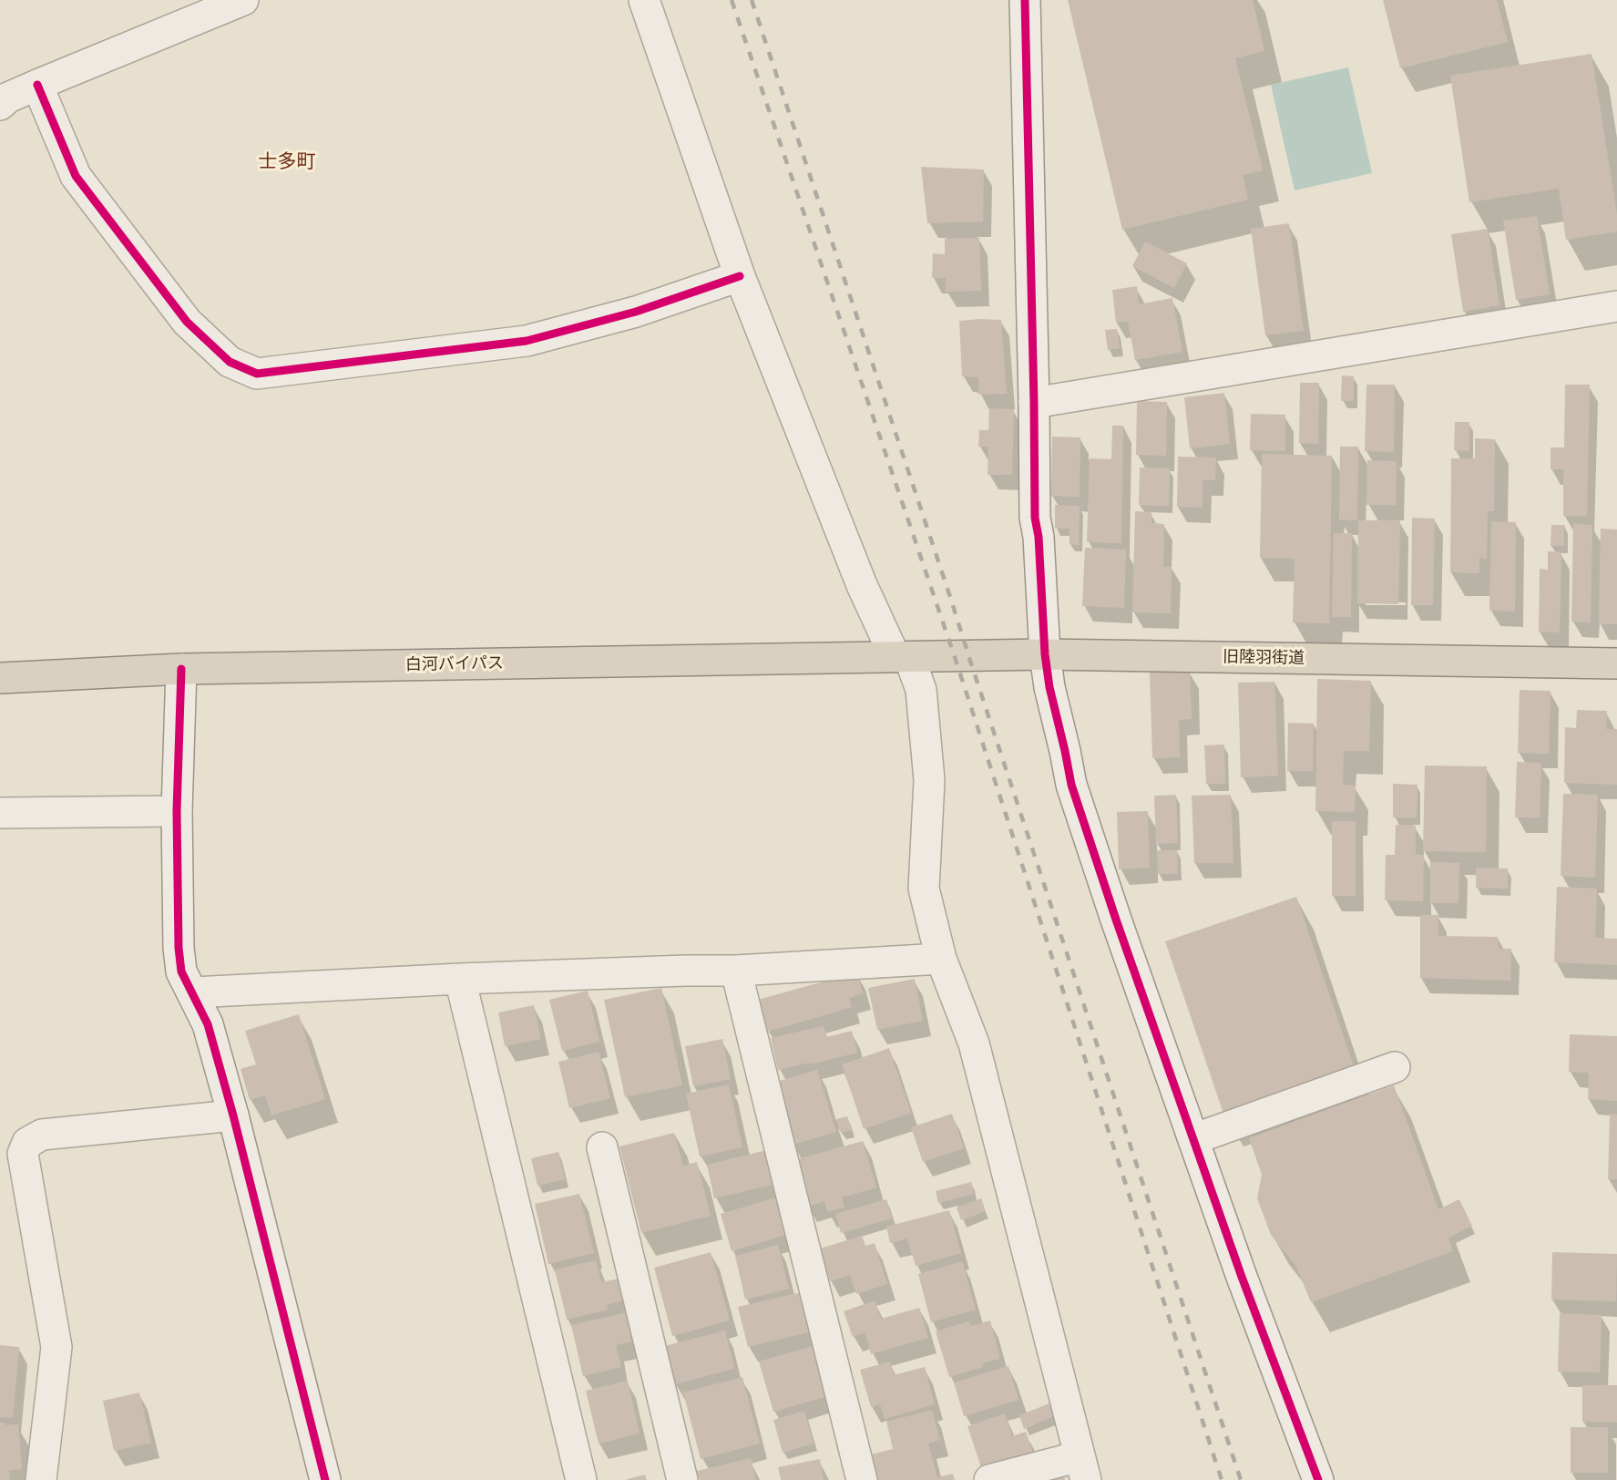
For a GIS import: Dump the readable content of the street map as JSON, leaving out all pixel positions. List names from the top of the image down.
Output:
{
  "streets": {
    "highway": ["旧陸羽街道", "白河バイパス"]
  },
  "crossings": [
    ["旧陸羽街道", "白河バイパス"]
  ],
  "districts": ["士多町"]
}
